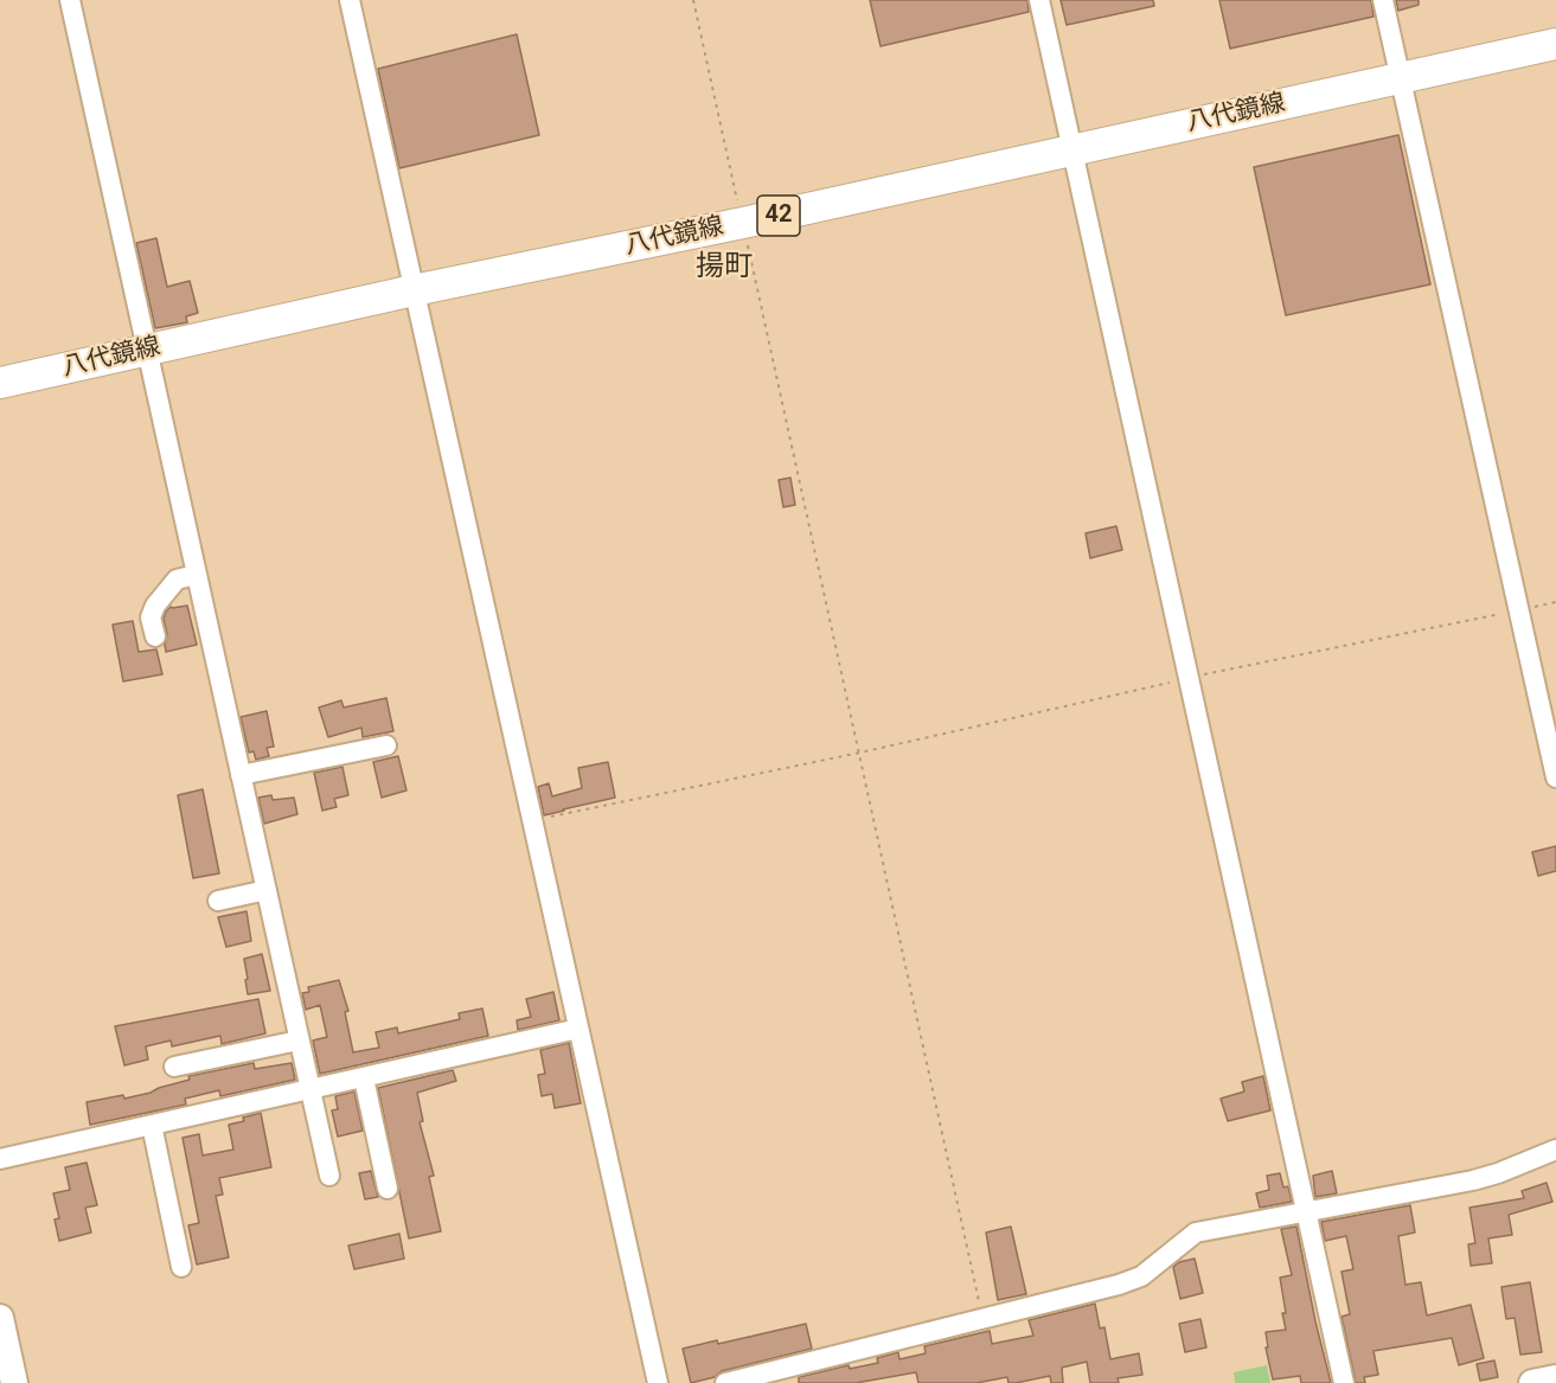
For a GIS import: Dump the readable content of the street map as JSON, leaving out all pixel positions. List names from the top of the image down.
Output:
{
  "streets": {
    "main road": ["八代鏡線", "42"]
  },
  "districts": ["揚町"]
}
